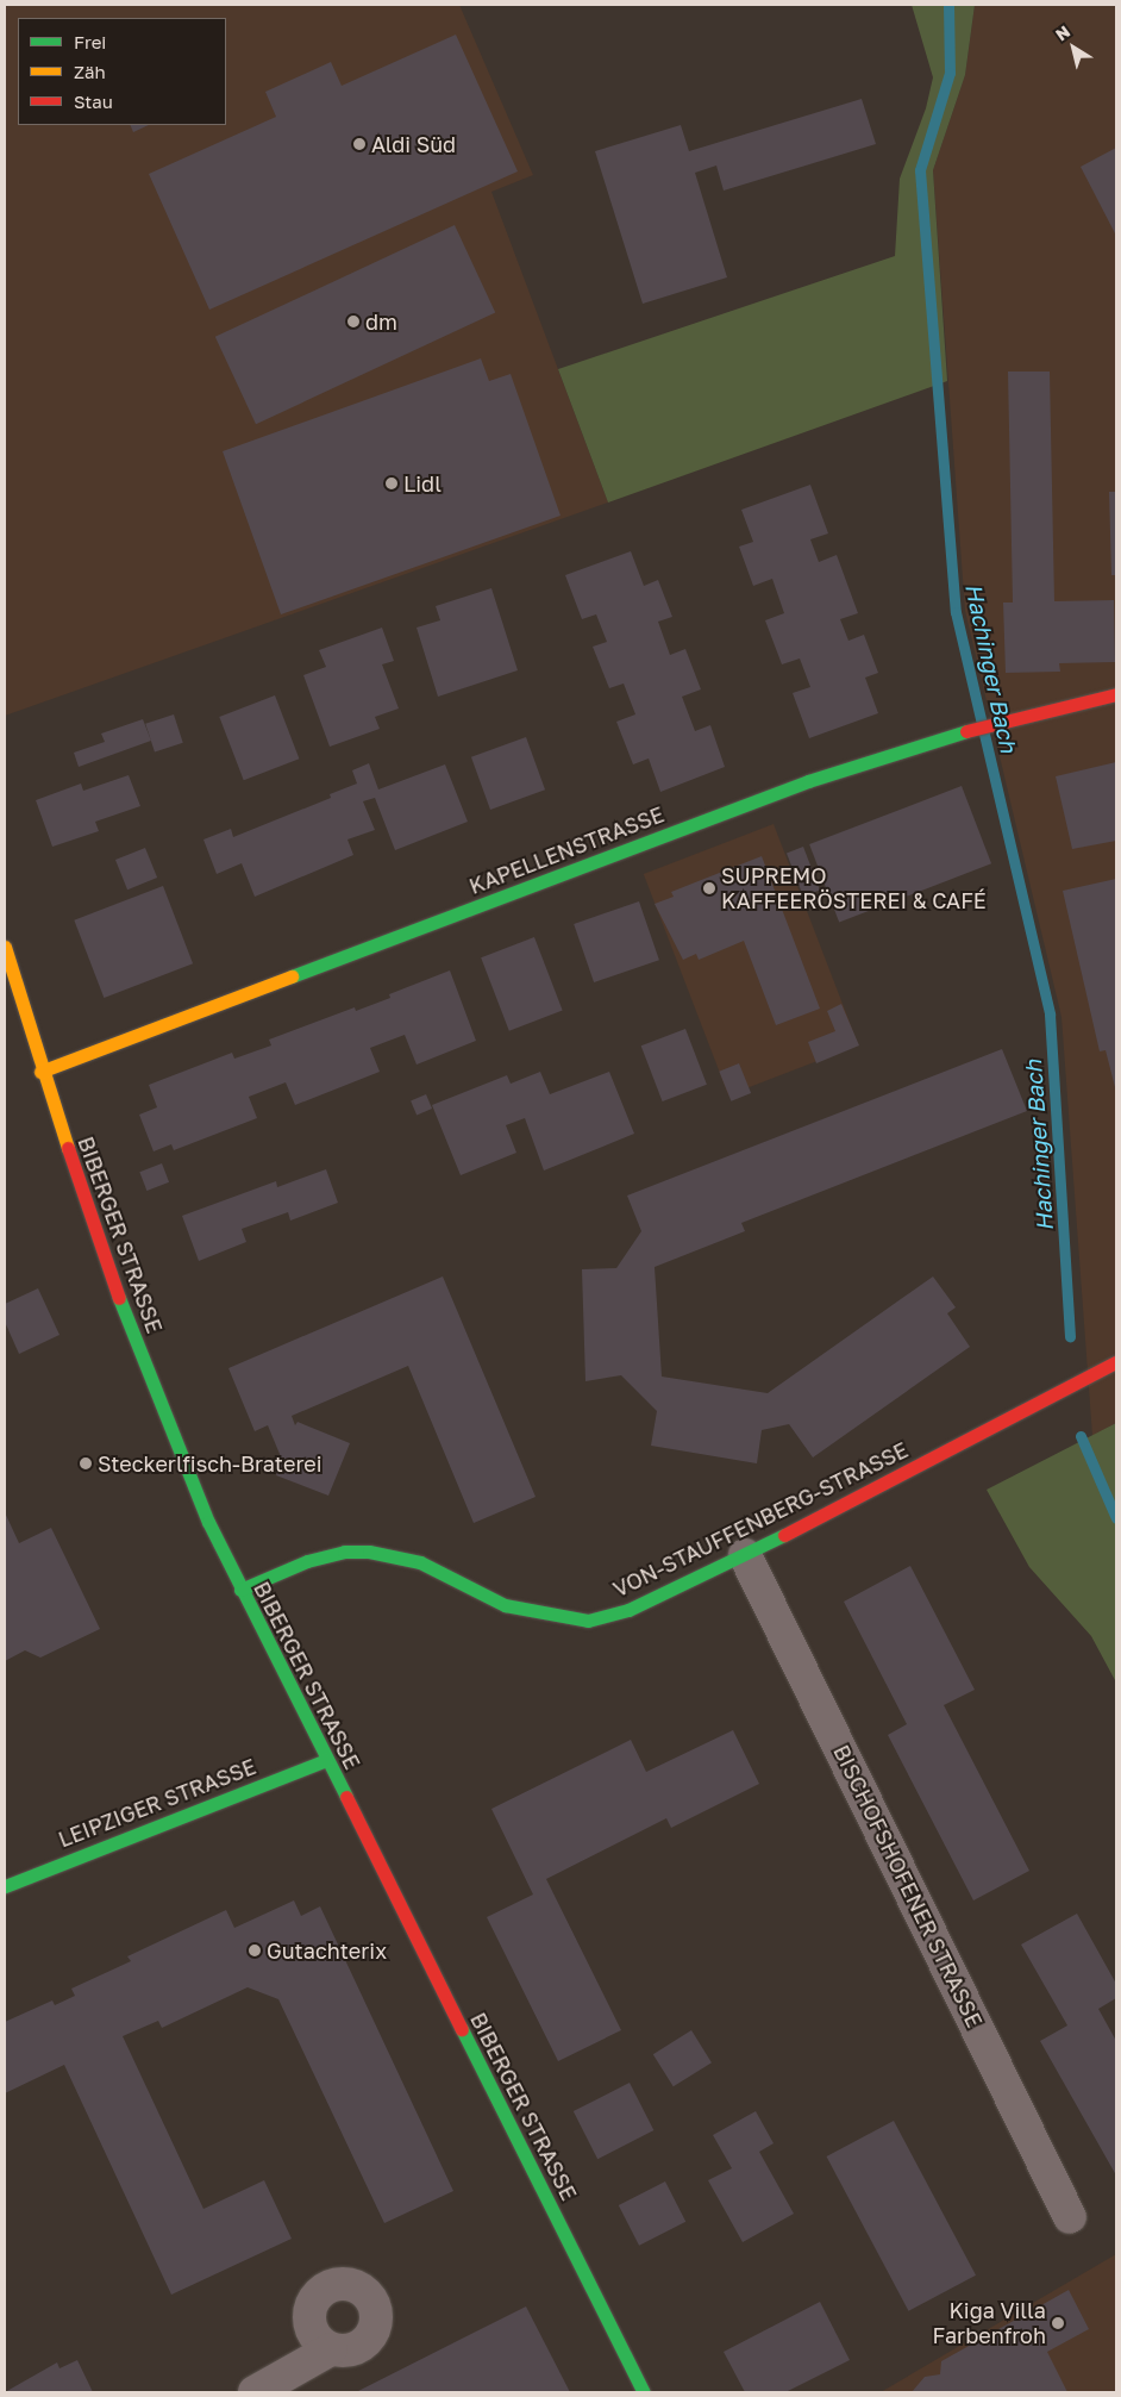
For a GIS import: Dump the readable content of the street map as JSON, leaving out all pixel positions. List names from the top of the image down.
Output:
{
  "streets": {
    "street": [
      "KAPELLENSTRASSE",
      "BIBERGER STRASSE",
      "VON-STAUFFENBERG-STRASSE",
      "LEIPZIGER STRASSE",
      "BISCHOFSHOFENER STRASSE"
    ]
  },
  "crossings": [
    ["KAPELLENSTRASSE", "BIBERGER STRASSE"],
    ["BIBERGER STRASSE", "VON-STAUFFENBERG-STRASSE"],
    ["BIBERGER STRASSE", "LEIPZIGER STRASSE"],
    ["VON-STAUFFENBERG-STRASSE", "BISCHOFSHOFENER STRASSE"]
  ],
  "water": ["Hachinger Bach"],
  "places": [
    "Aldi Süd",
    "dm",
    "Lidl",
    "SUPREMO KAFFEERÖSTEREI & CAFÉ",
    "Steckerlfisch-Braterei",
    "Gutachterix",
    "Kiga Villa Farbenfroh"
  ],
  "legend": ["Frei", "Zäh", "Stau"],
  "north": "top left"
}
